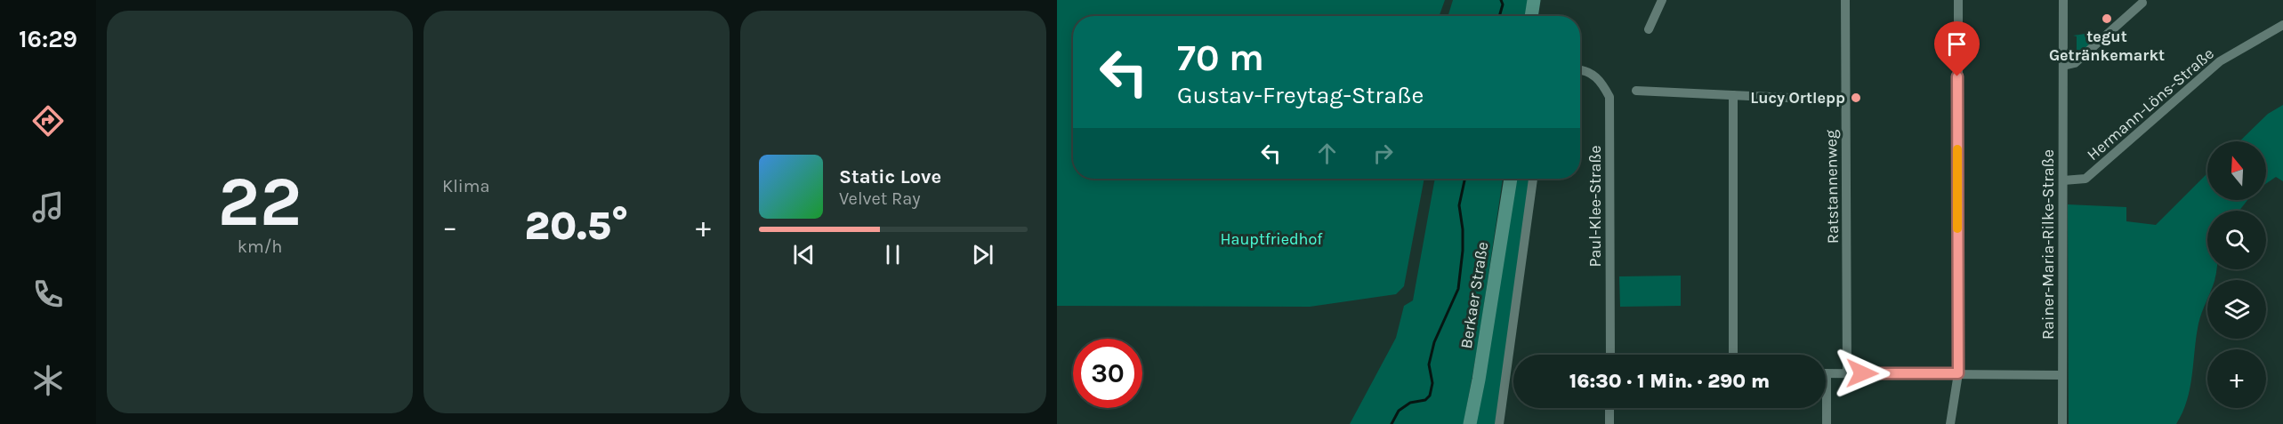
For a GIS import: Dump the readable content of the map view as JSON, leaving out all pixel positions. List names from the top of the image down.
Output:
{
  "streets": {
    "main road": ["Berkaer Straße"],
    "street": [
      "Hermann-Löns-Straße",
      "Ratstannenweg",
      "Paul-Klee-Straße",
      "Rainer-Maria-Rilke-Straße"
    ]
  },
  "crossings": [
    ["Hermann-Löns-Straße", "Rainer-Maria-Rilke-Straße"]
  ],
  "parks": ["Hauptfriedhof"],
  "places": ["tegut Getränkemarkt", "Lucy Ortlepp"],
  "north": "top",
  "page": {
    "tabs": "16:29",
    "tile": [
      ["22", "km/h"],
      "Klima"
    ],
    "turn": ["70 m", "Gustav-Freytag-Straße"],
    "map_buttons": "+",
    "song": ["Static Love", "Velvet Ray"],
    "heat": ["−", "20.5°", "+"],
    "limit": "30",
    "trip": "16:30 · 1 Min. · 290 m"
  }
}
